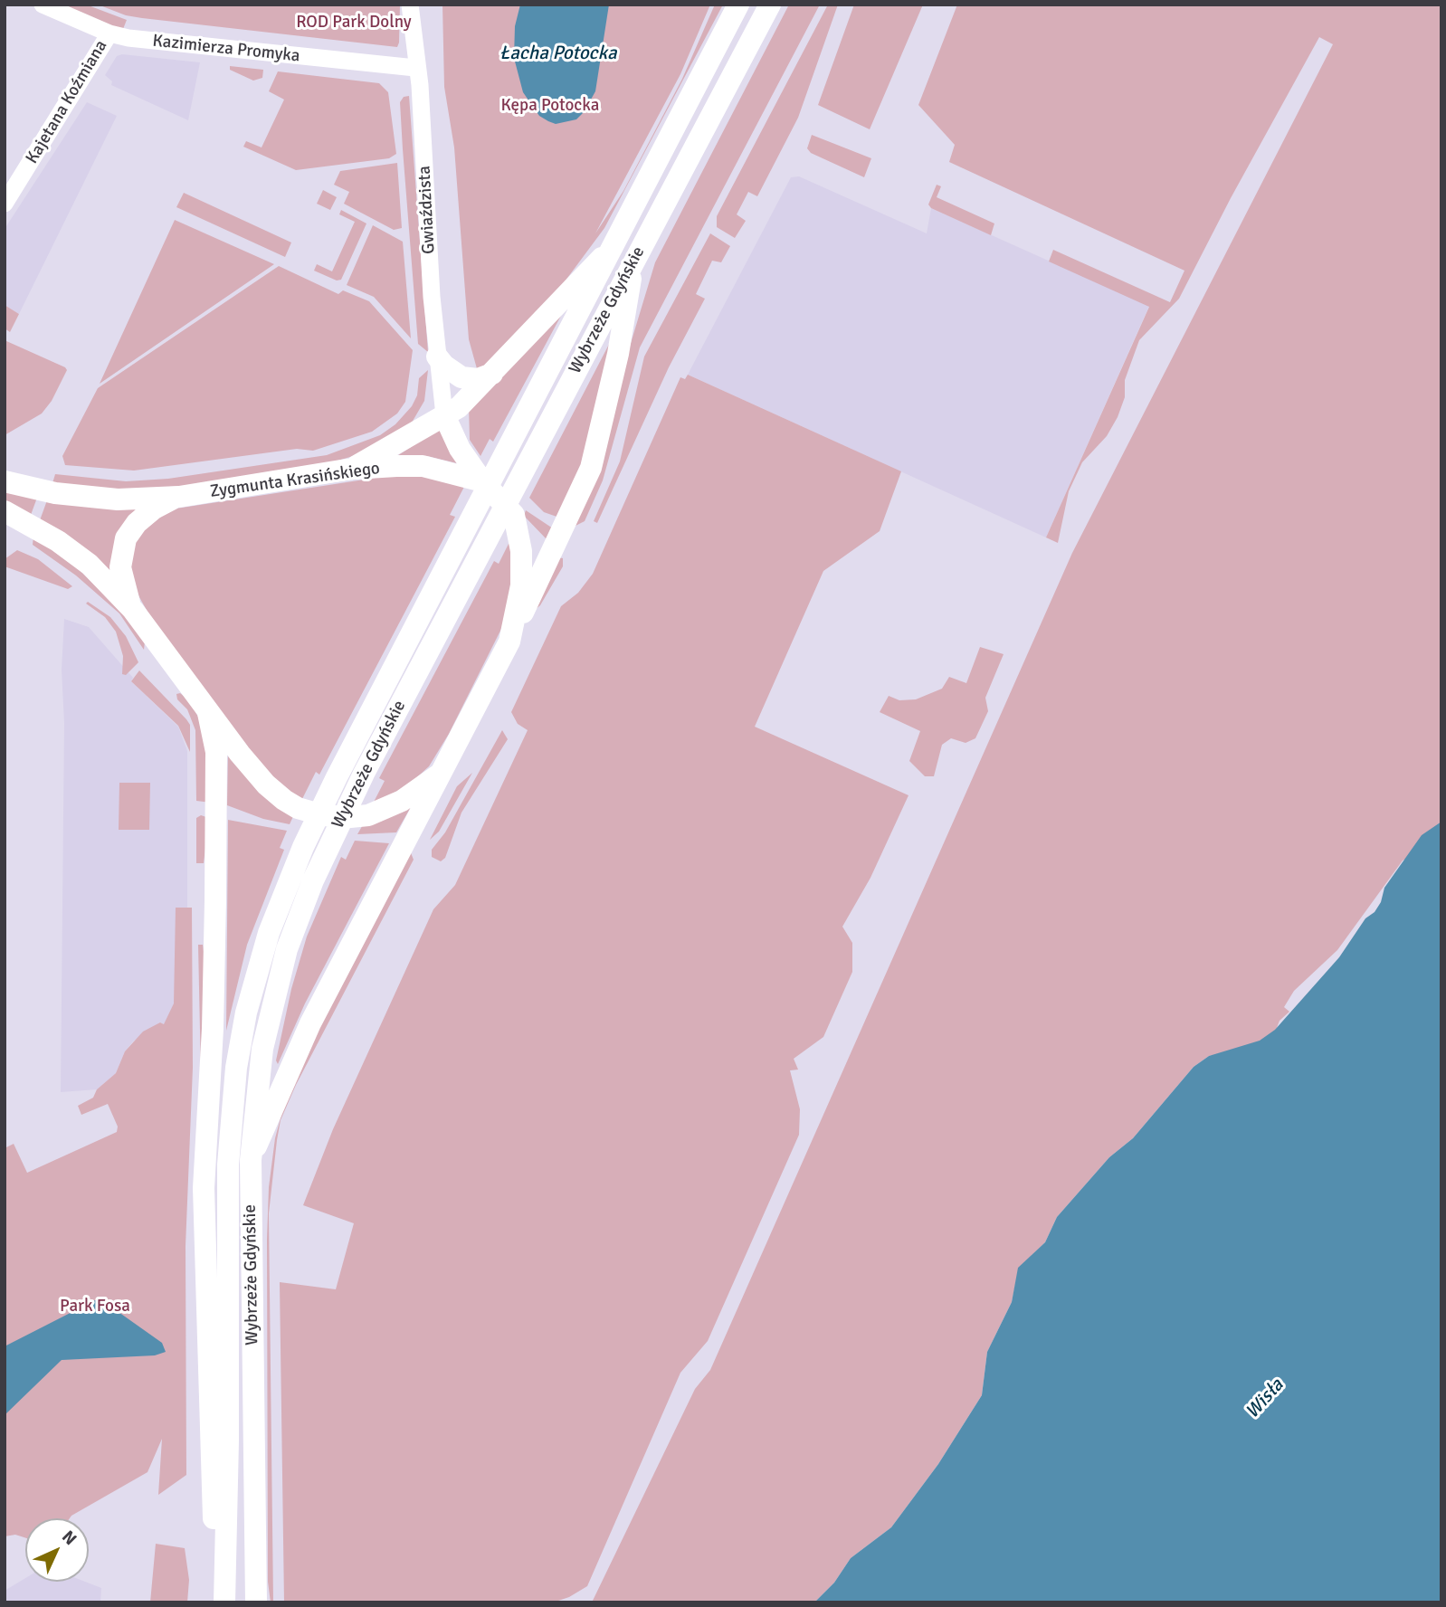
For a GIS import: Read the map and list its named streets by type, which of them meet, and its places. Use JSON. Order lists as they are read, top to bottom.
{
  "streets": {
    "main road": ["Wybrzeże Gdyńskie", "Zygmunta Krasińskiego"],
    "street": ["Kazimierza Promyka", "Kajetana Koźmiana", "Gwiaździsta"]
  },
  "crossings": [
    ["Kazimierza Promyka", "Kajetana Koźmiana"],
    ["Kazimierza Promyka", "Gwiaździsta"]
  ],
  "water": ["Łacha Potocka", "Wisła"],
  "parks": ["ROD Park Dolny", "Kępa Potocka", "Park Fosa"],
  "north": "top right"
}
